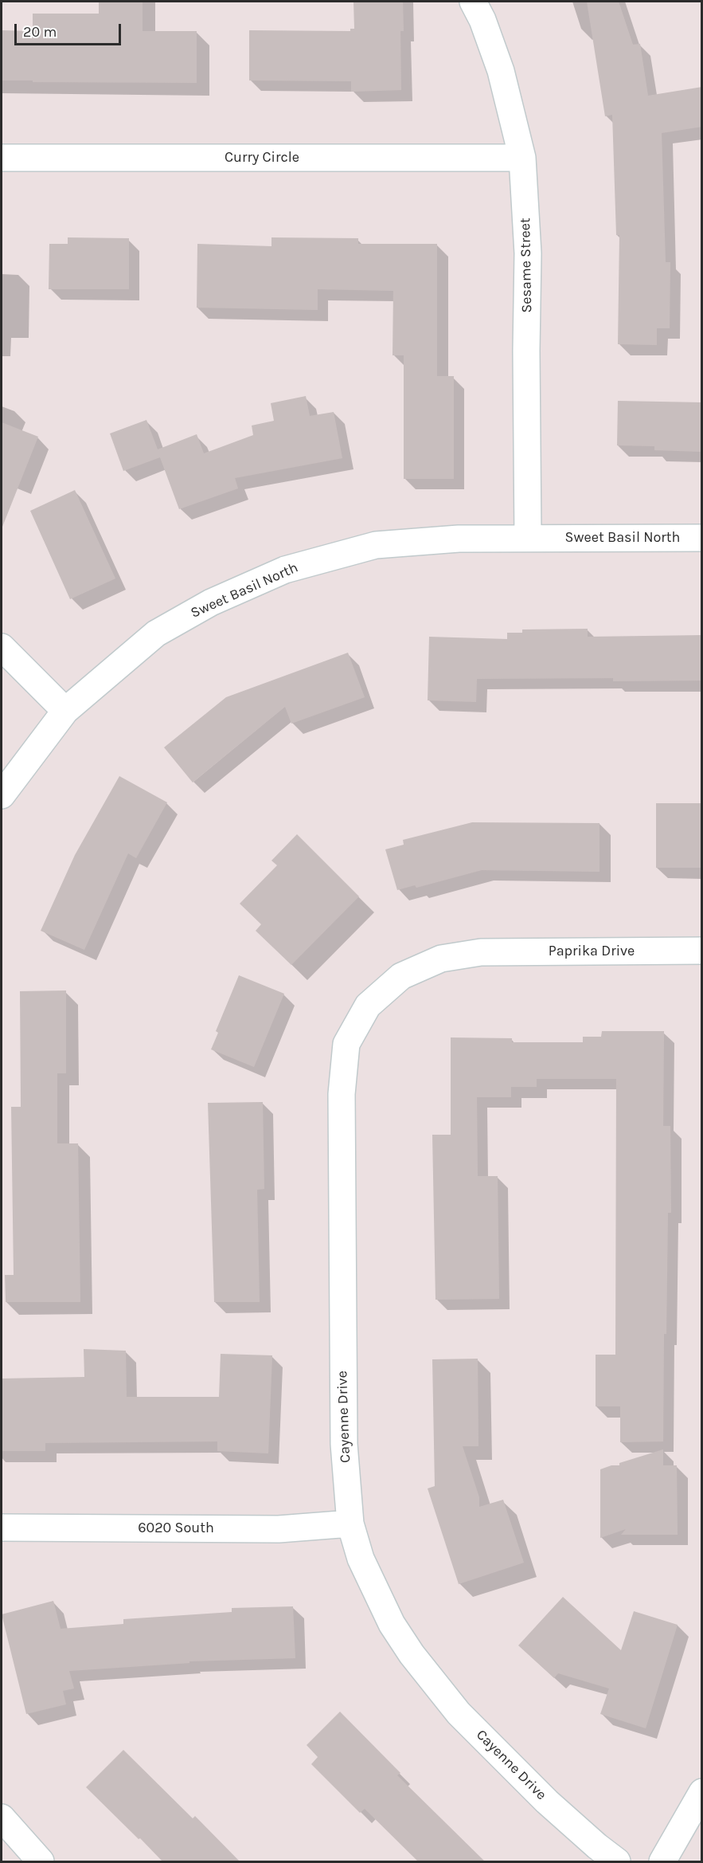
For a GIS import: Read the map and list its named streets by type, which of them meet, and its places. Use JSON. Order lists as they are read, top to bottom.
{
  "streets": {
    "street": [
      "Curry Circle",
      "Sesame Street",
      "Sweet Basil North",
      "Paprika Drive",
      "Cayenne Drive",
      "6020 South"
    ]
  },
  "crossings": [
    ["Curry Circle", "Sesame Street"],
    ["Sesame Street", "Sweet Basil North"],
    ["Paprika Drive", "Cayenne Drive"],
    ["Cayenne Drive", "6020 South"]
  ],
  "scale_bar": "20 m"
}
